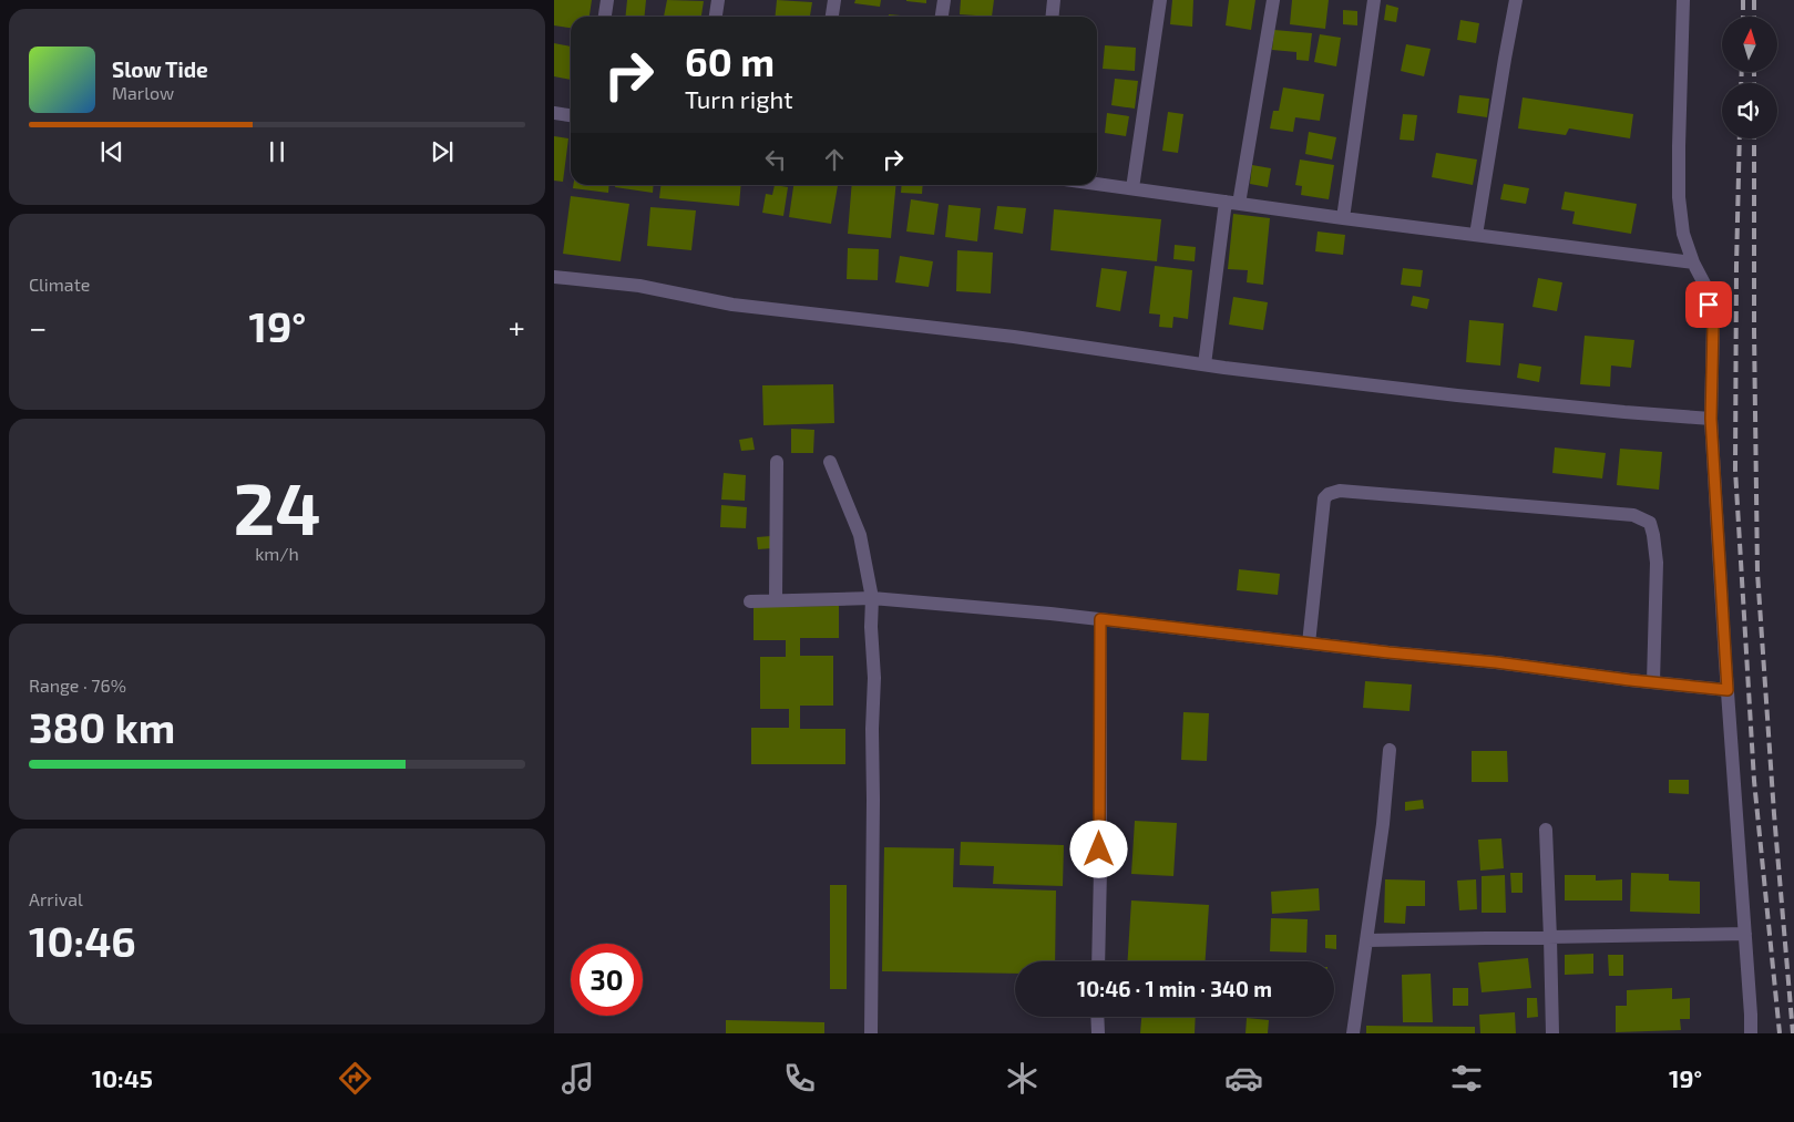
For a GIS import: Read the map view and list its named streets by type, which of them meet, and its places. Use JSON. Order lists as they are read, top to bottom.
{
  "north": "top",
  "page": {
    "turn": ["60 m", "Turn right"],
    "song": ["Slow Tide", "Marlow"],
    "tile": [
      "Climate",
      ["24", "km/h"],
      ["Range · 76%", "380 km"],
      ["Arrival", "10:46"]
    ],
    "heat": ["−", "19°", "+"],
    "limit": "30",
    "trip": "10:46 · 1 min · 340 m",
    "tabs": ["10:45", "19°"]
  }
}
